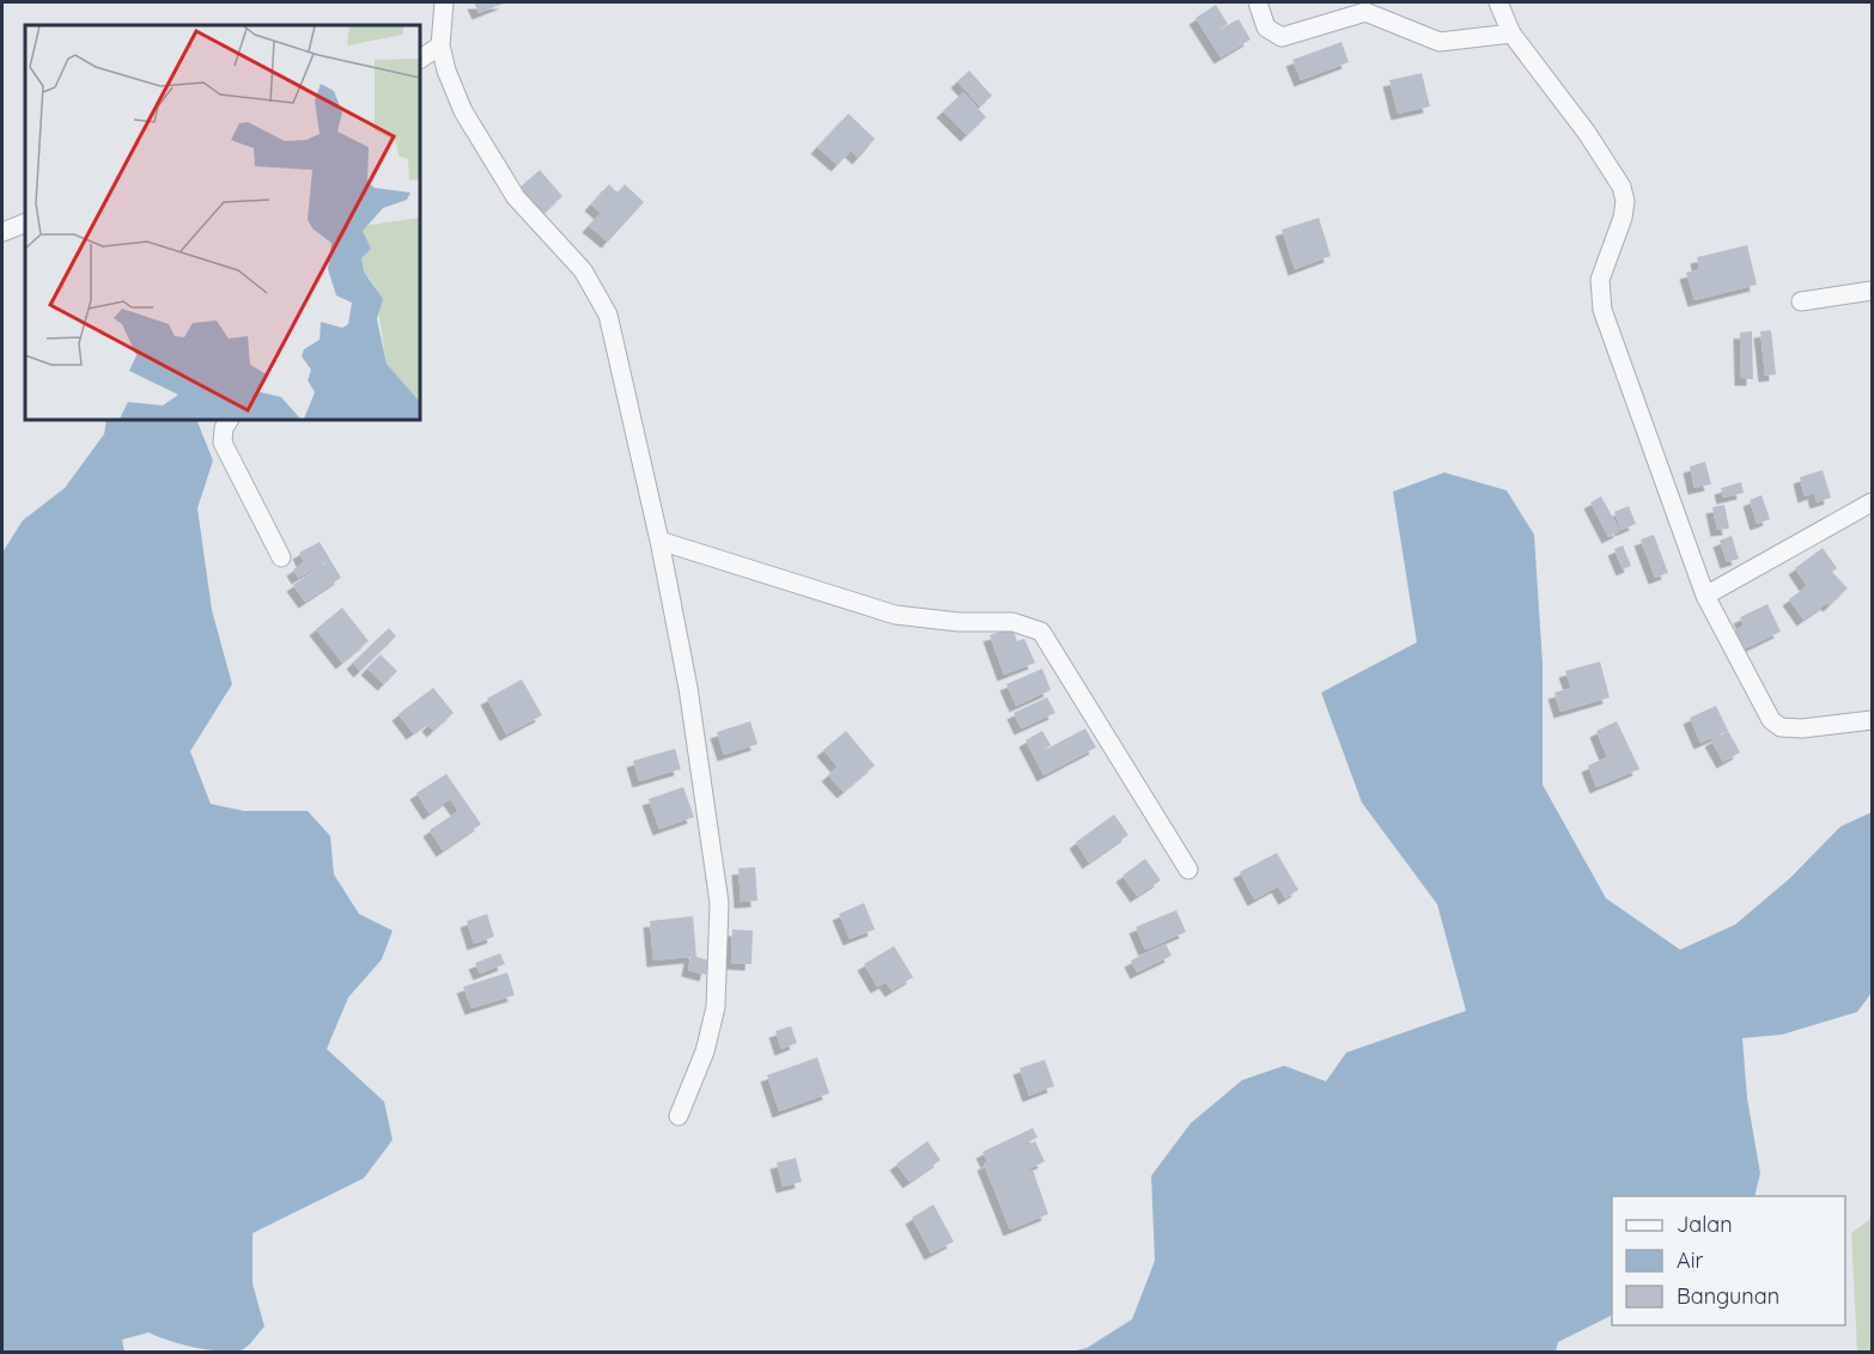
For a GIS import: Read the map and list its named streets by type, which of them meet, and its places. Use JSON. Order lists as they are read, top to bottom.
{
  "legend": ["Jalan", "Air", "Bangunan"]
}
